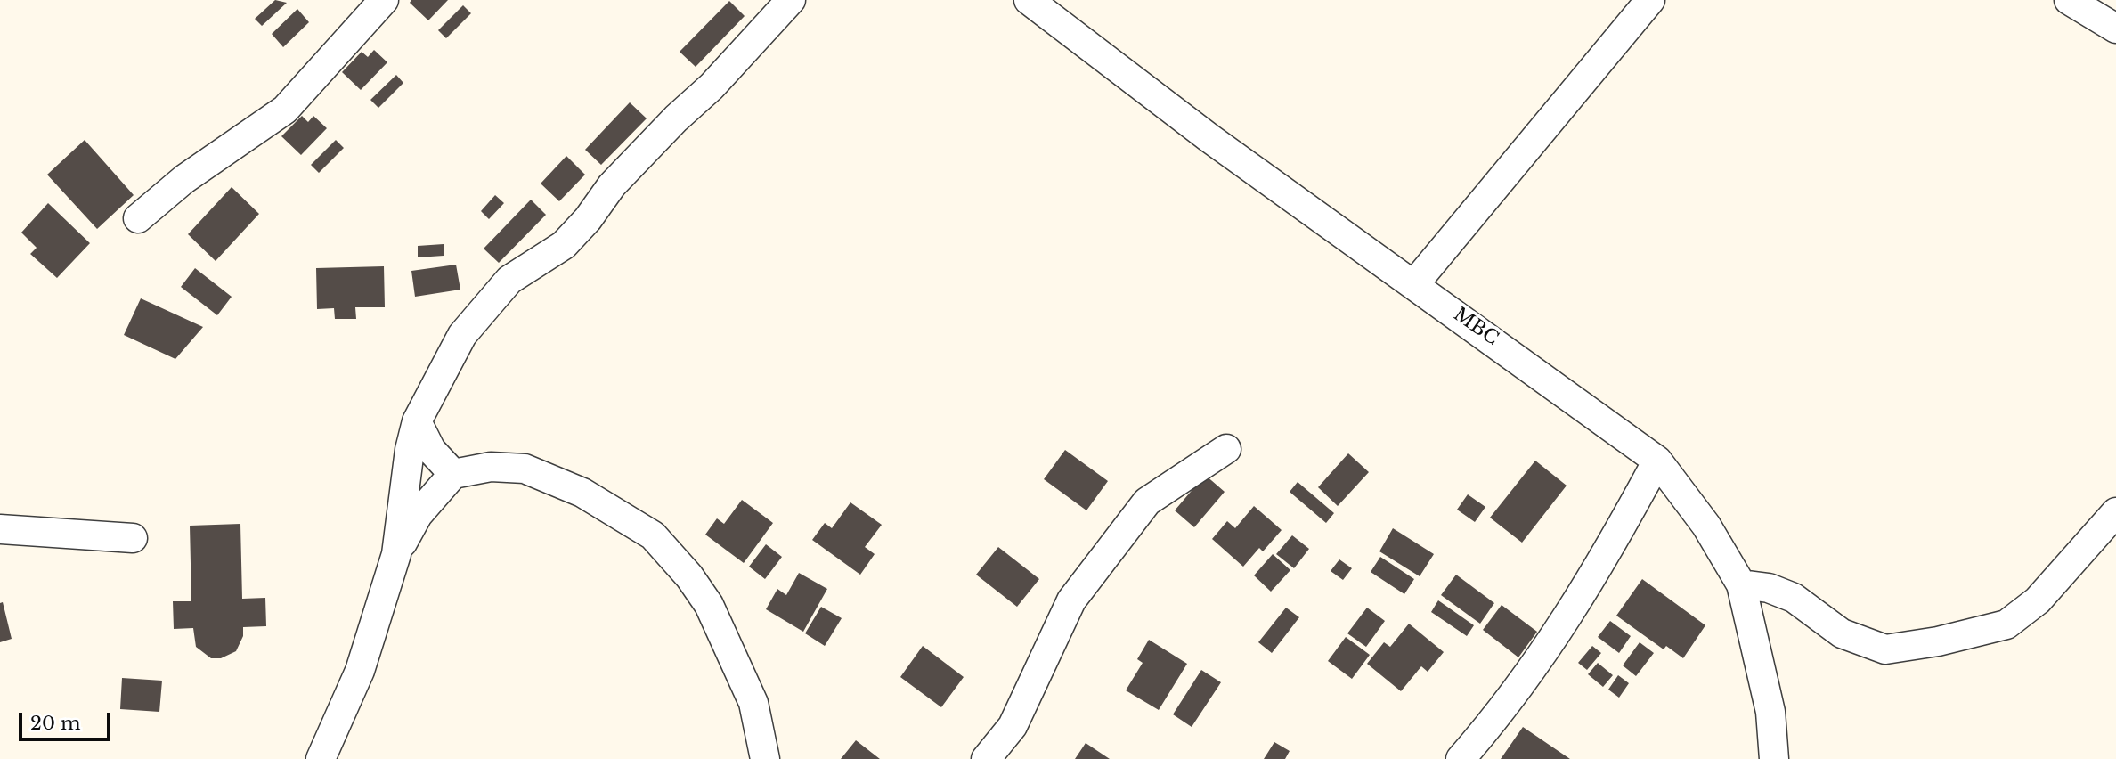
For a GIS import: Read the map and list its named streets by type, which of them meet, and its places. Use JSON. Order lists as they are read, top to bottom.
{
  "streets": {
    "street": ["MBC"]
  },
  "scale_bar": "20 m"
}
